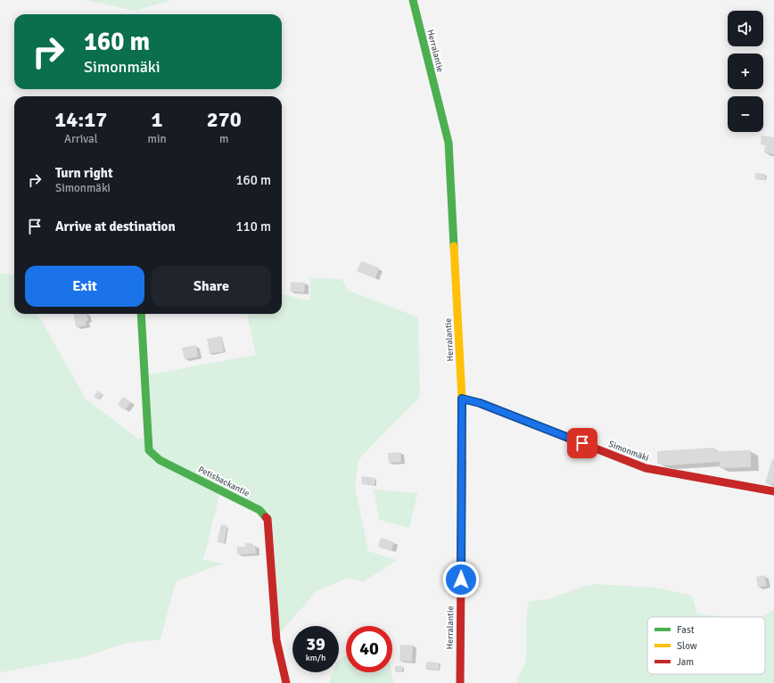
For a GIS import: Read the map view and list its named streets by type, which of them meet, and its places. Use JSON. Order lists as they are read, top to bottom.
{
  "streets": {
    "street": ["Herralantie", "Simonmäki", "Petisbackantie"]
  },
  "crossings": [
    ["Herralantie", "Simonmäki"]
  ],
  "legend": ["Fast", "Slow", "Jam"],
  "page": {
    "map_buttons": ["+", "−"],
    "turn": ["160 m", "Simonmäki"],
    "eta": [
      "14:17",
      "Arrival",
      "1",
      "min",
      "270",
      "m"
    ],
    "list": [
      {
        "name": "Turn right",
        "note": "Simonmäki",
        "value": "160 m"
      },
      {
        "name": "Arrive at destination",
        "value": "110 m"
      }
    ],
    "buttons": ["Exit", "Share"],
    "speed": "39 km/h",
    "limit": "40"
  }
}
